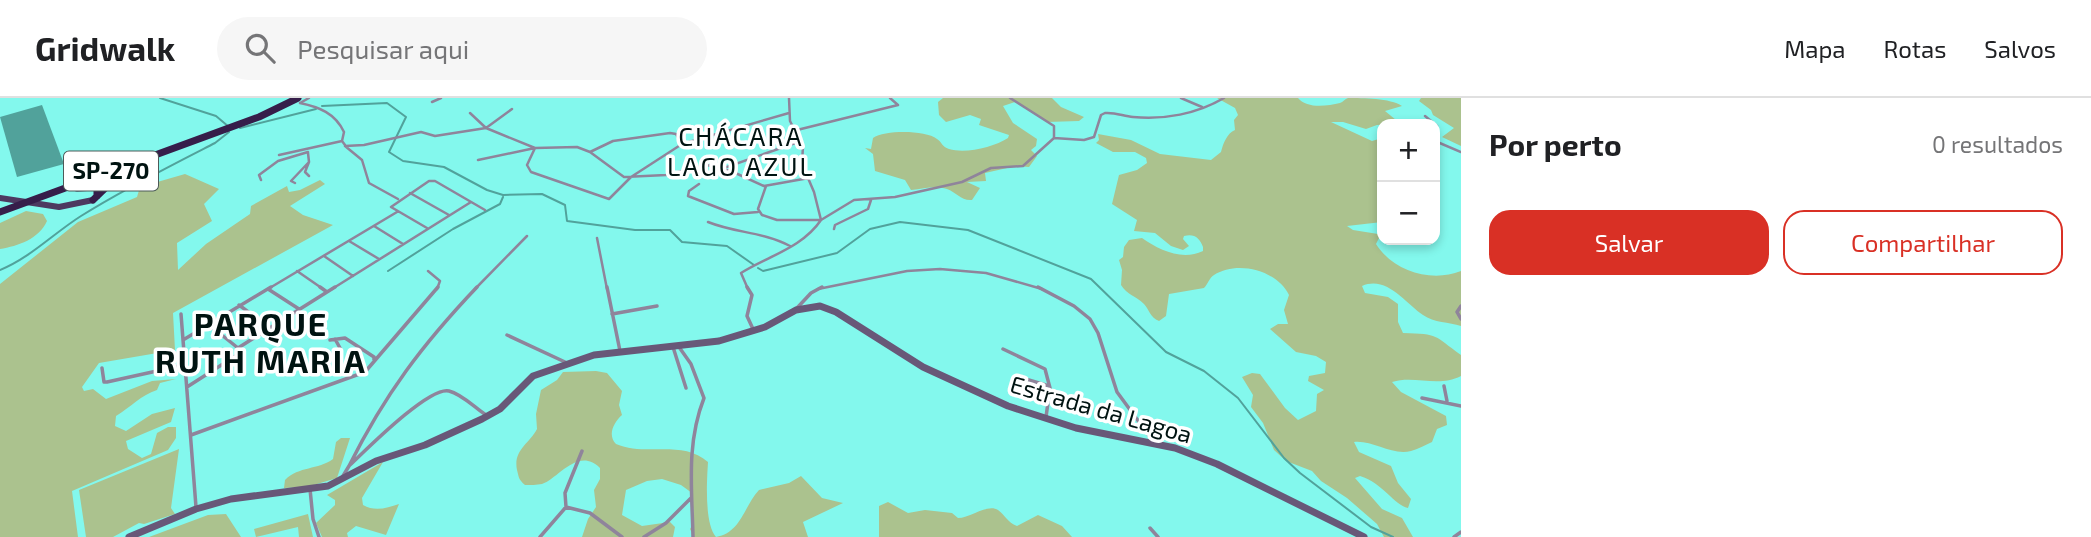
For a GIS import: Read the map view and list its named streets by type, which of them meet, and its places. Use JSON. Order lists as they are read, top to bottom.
{
  "streets": {
    "highway": ["SP-270"],
    "street": ["Estrada da Lagoa"]
  },
  "districts": ["CHÁCARA LAGO AZUL", "PARQUE RUTH MARIA"],
  "page": {
    "header": "Gridwalk",
    "search": "Pesquisar aqui",
    "nav": ["Mapa", "Rotas", "Salvos"],
    "heading": ["Por perto", "0 resultados"],
    "map_buttons": ["+", "−"],
    "buttons": ["Salvar", "Compartilhar"]
  }
}
